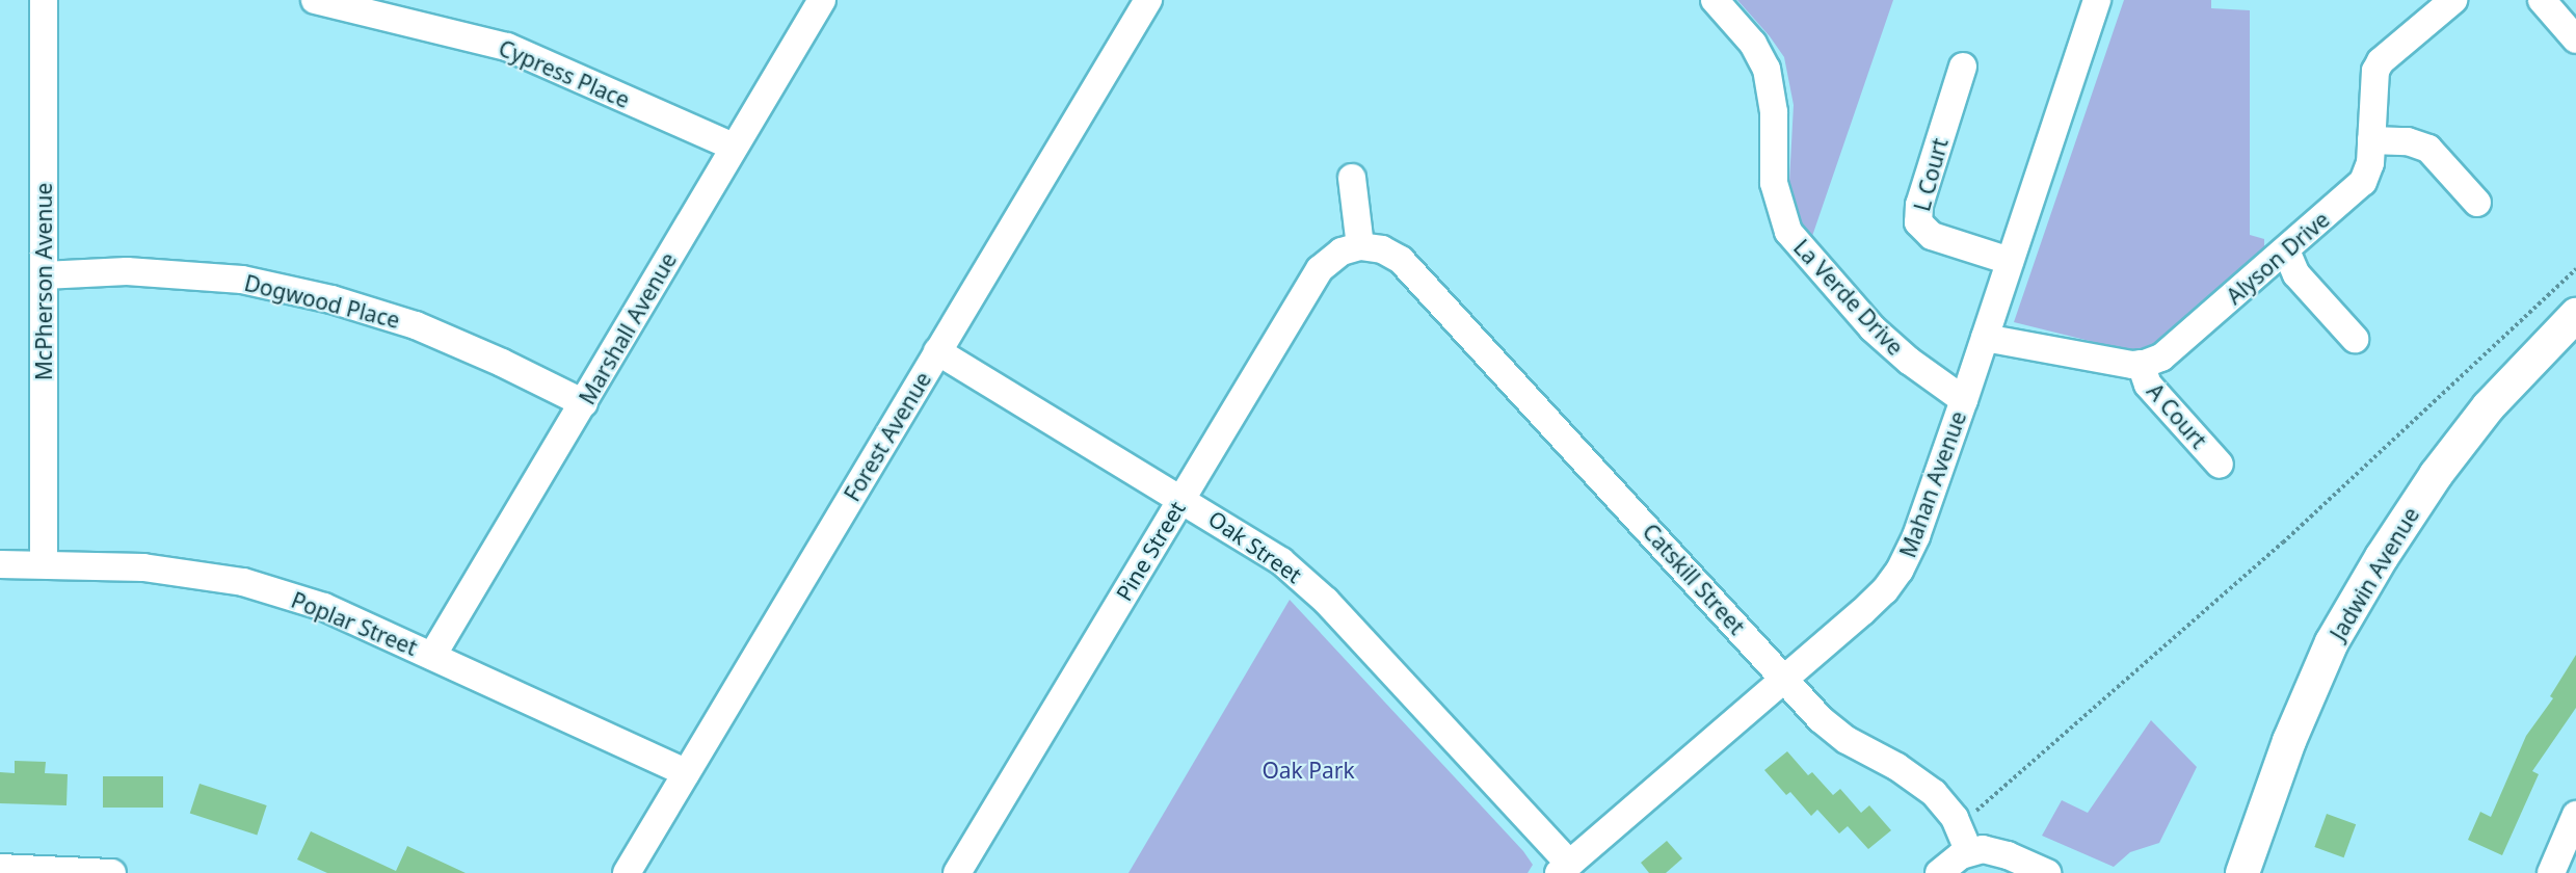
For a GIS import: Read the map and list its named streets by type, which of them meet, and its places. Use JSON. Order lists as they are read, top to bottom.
{
  "streets": {
    "main road": ["Jadwin Avenue"],
    "street": [
      "Cypress Place",
      "L Court",
      "Alyson Drive",
      "McPherson Avenue",
      "La Verde Drive",
      "Dogwood Place",
      "Marshall Avenue",
      "A Court",
      "Forest Avenue",
      "Mahan Avenue",
      "Oak Street",
      "Pine Street",
      "Catskill Street",
      "Poplar Street"
    ]
  },
  "crossings": [
    ["Cypress Place", "Marshall Avenue"],
    ["L Court", "Mahan Avenue"],
    ["Alyson Drive", "A Court"],
    ["McPherson Avenue", "Dogwood Place"],
    ["McPherson Avenue", "Poplar Street"],
    ["La Verde Drive", "Mahan Avenue"],
    ["Dogwood Place", "Marshall Avenue"],
    ["Marshall Avenue", "Poplar Street"],
    ["Forest Avenue", "Oak Street"],
    ["Forest Avenue", "Poplar Street"],
    ["Mahan Avenue", "Oak Street"],
    ["Mahan Avenue", "Catskill Street"],
    ["Oak Street", "Pine Street"],
    ["Pine Street", "Catskill Street"]
  ],
  "parks": ["Oak Park"]
}
